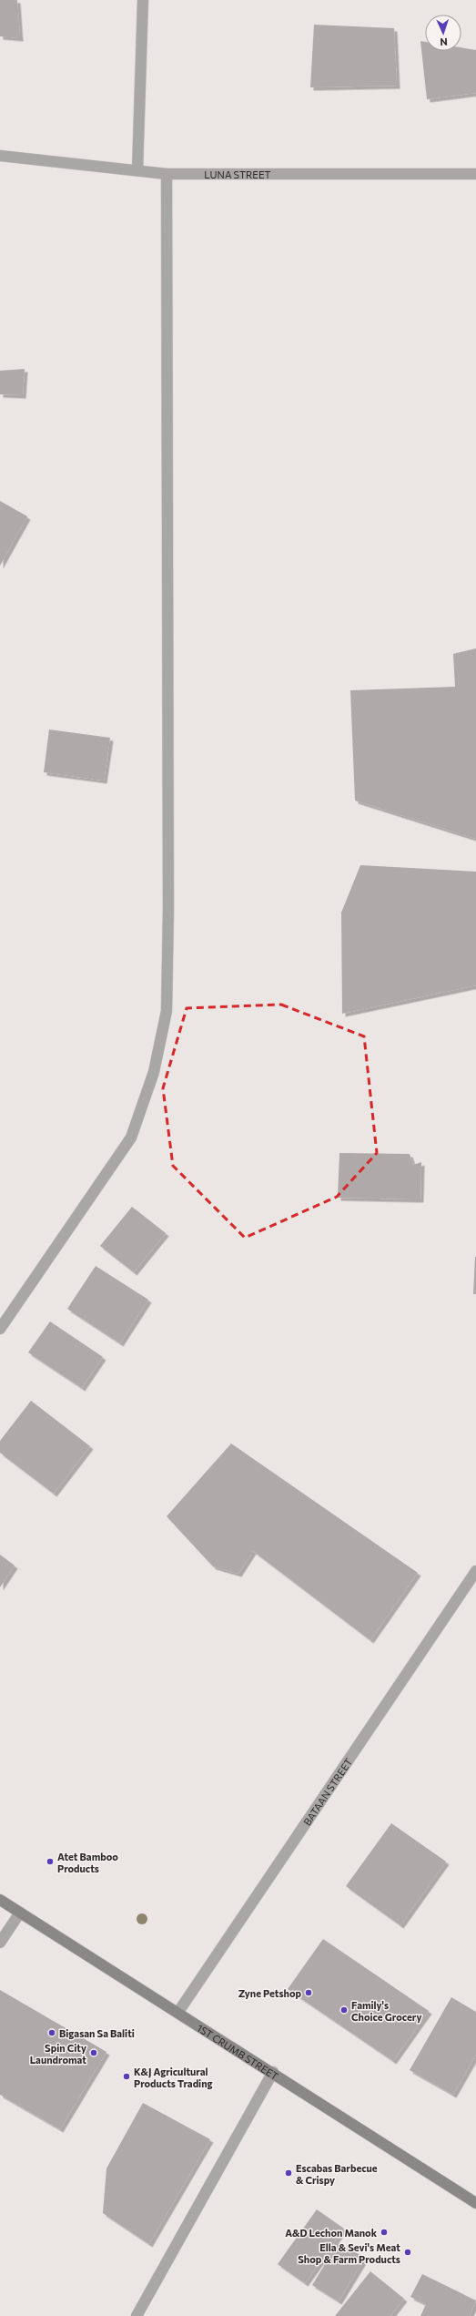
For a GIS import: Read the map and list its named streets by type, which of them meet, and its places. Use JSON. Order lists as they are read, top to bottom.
{
  "streets": {
    "main road": ["1ST CRUMB STREET"],
    "street": ["LUNA STREET", "BATAAN STREET"]
  },
  "crossings": [
    ["BATAAN STREET", "1ST CRUMB STREET"]
  ],
  "places": [
    "Atet Bamboo Products",
    "Zyne Petshop",
    "Family's Choice Grocery",
    "Bigasan Sa Baliti",
    "Spin City Laundromat",
    "K&J Agricultural Products Trading",
    "Escabas Barbecue & Crispy",
    "A&D Lechon Manok",
    "Ella & Sevi's Meat Shop & Farm Products"
  ],
  "north": "bottom"
}
